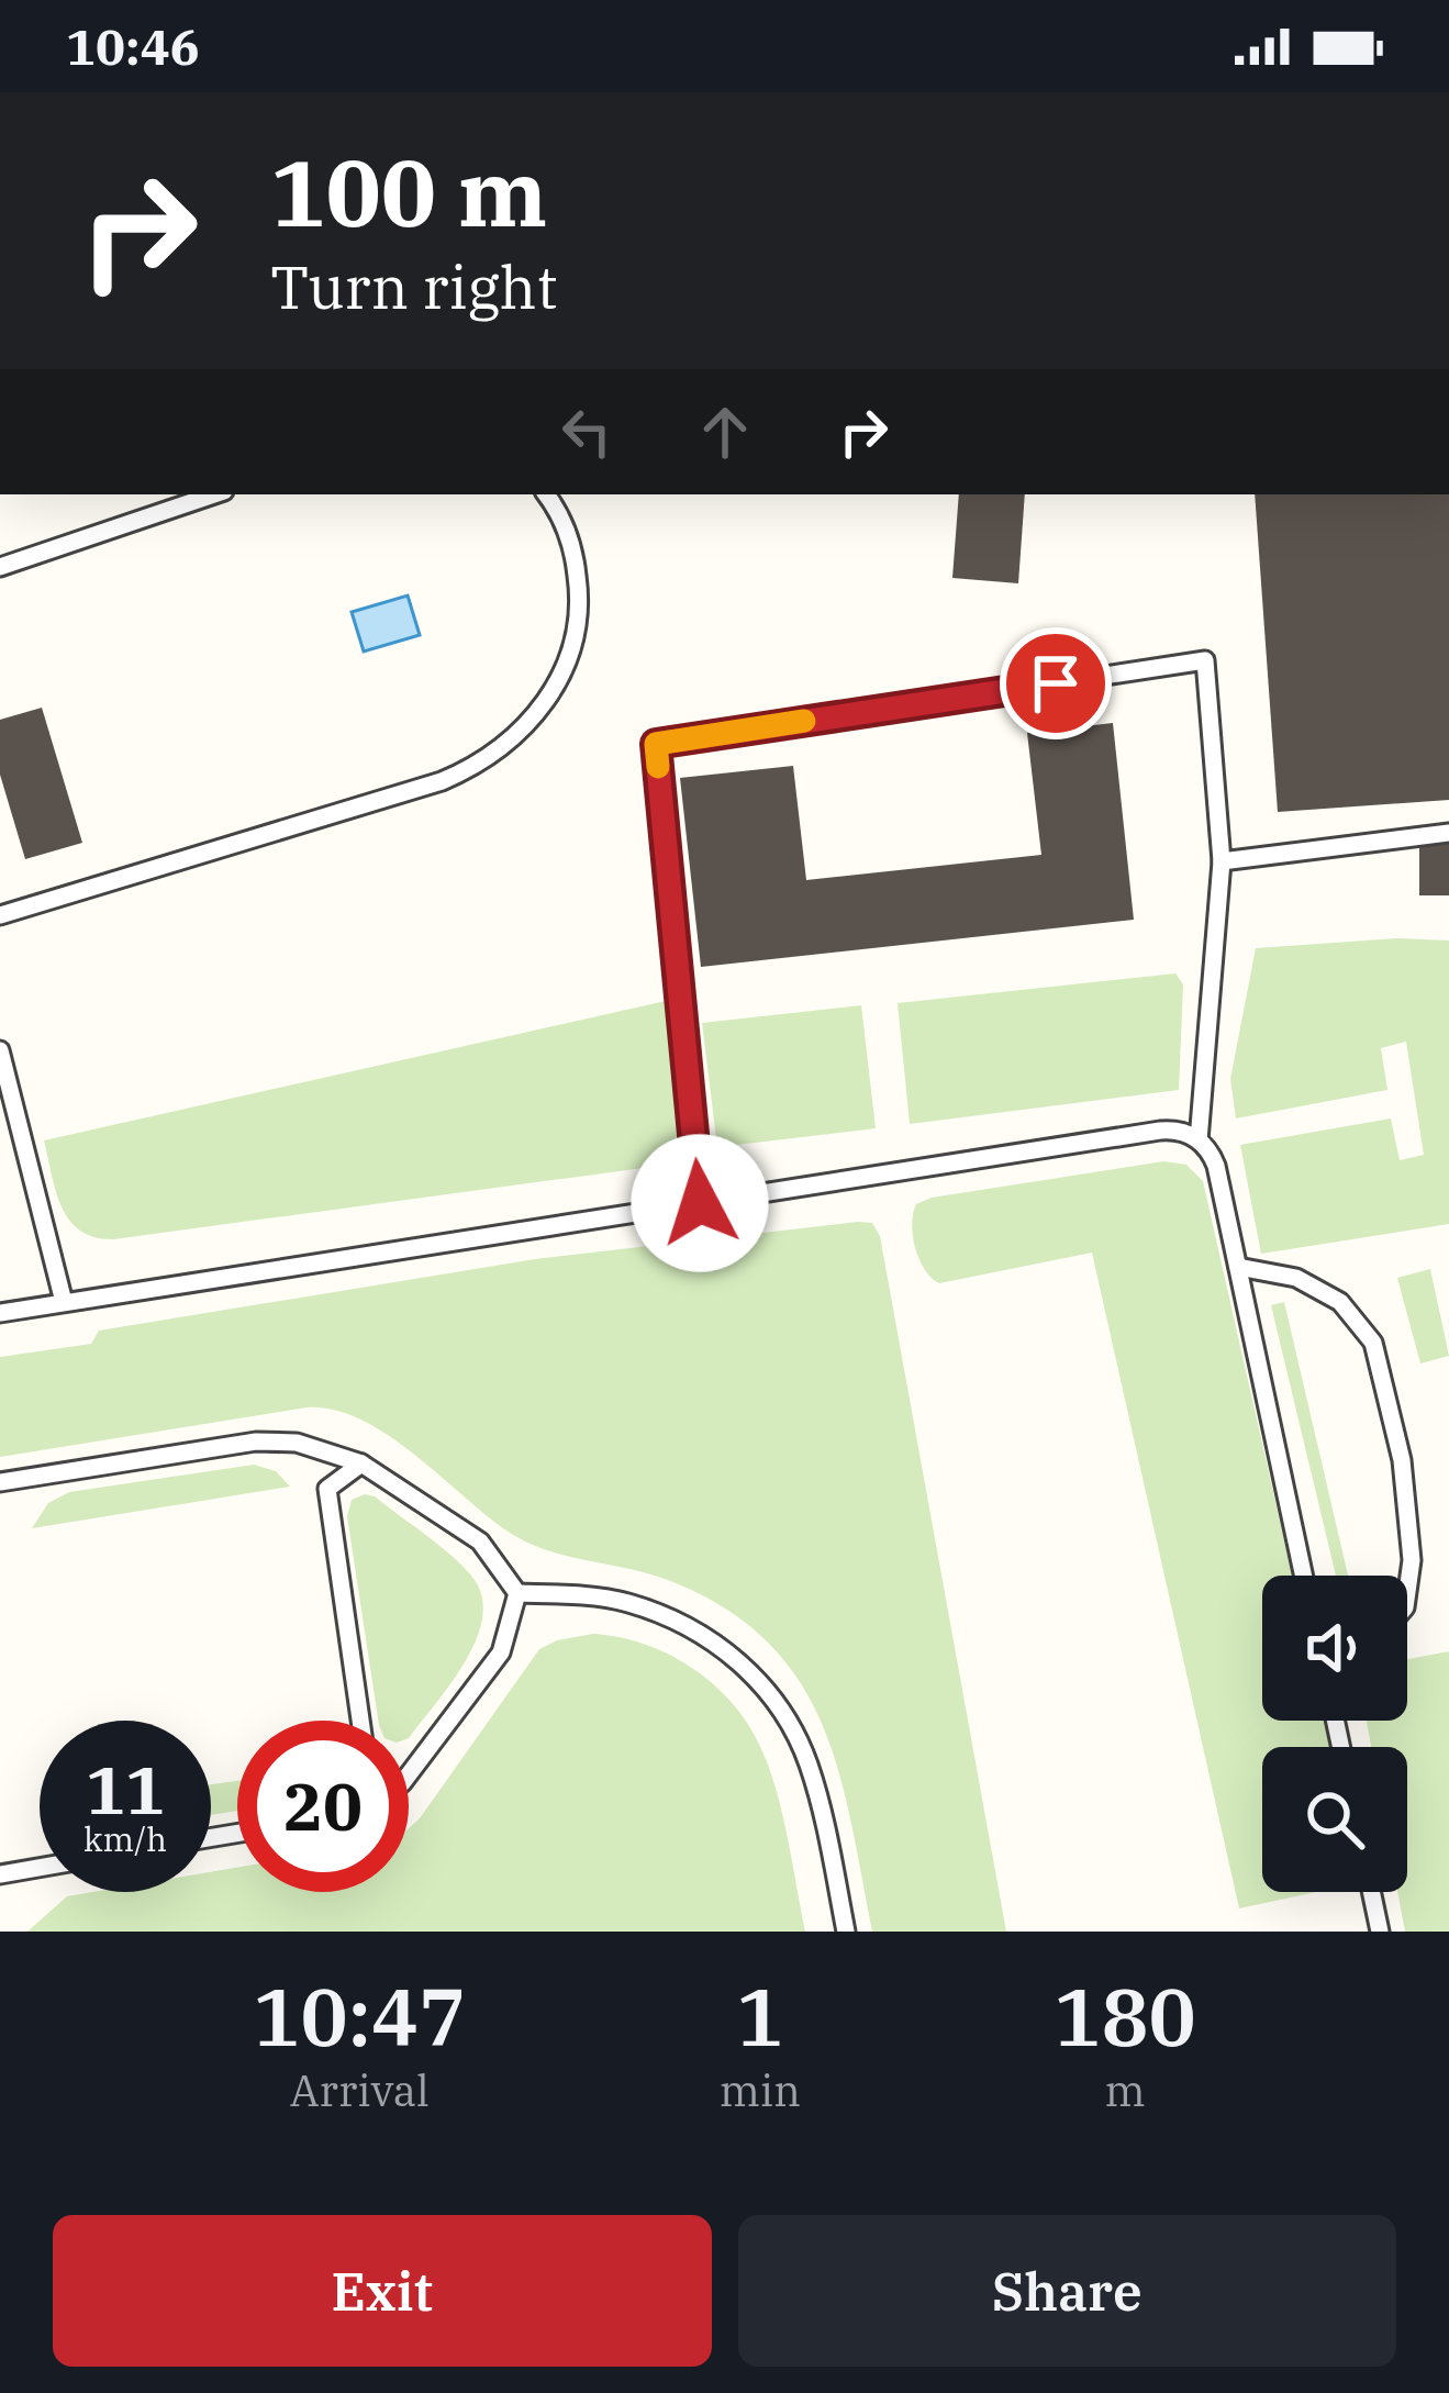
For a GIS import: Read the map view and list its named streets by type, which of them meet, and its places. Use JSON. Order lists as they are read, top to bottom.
{
  "page": {
    "status": "10:46",
    "turn": ["100 m", "Turn right"],
    "speed": "11 km/h",
    "limit": "20",
    "eta": [
      "10:47",
      "Arrival",
      "1",
      "min",
      "180",
      "m"
    ],
    "buttons": ["Exit", "Share"]
  }
}
